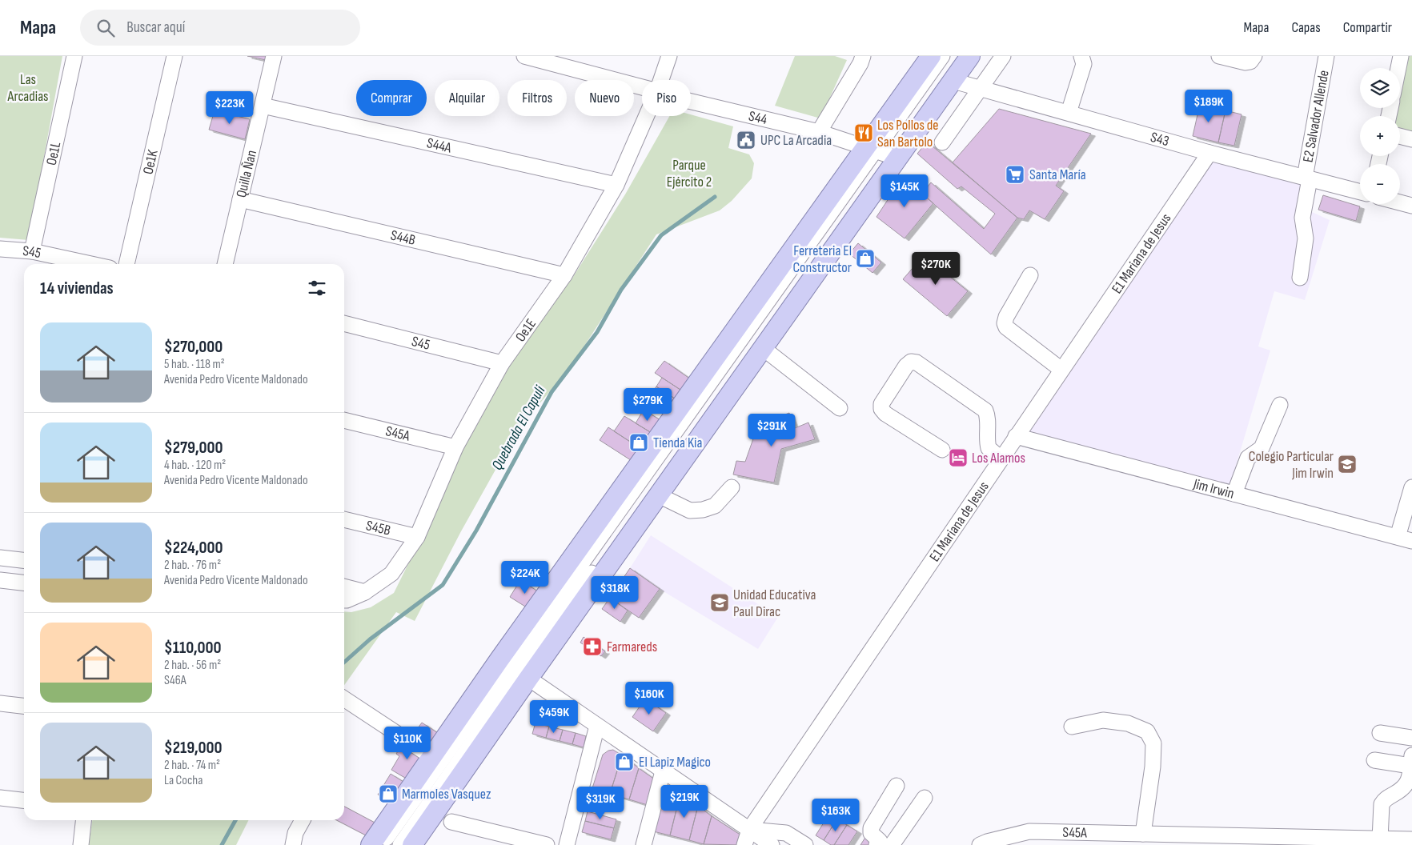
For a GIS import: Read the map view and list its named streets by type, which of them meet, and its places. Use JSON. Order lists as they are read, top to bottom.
{
  "streets": {
    "street": [
      "E2 Salvador Allende",
      "S44",
      "S43",
      "S44A",
      "Oe1L",
      "Oe1K",
      "Quilla Ñan",
      "S44B",
      "S45",
      "E1 Mariana de Jesus",
      "Oe1E",
      "S45A",
      "Jim Irwin",
      "S45B"
    ]
  },
  "crossings": [
    ["E2 Salvador Allende", "S43"],
    ["S43", "E1 Mariana de Jesus"],
    ["S44A", "Quilla Ñan"],
    ["S44A", "Oe1E"],
    ["Oe1L", "S45"],
    ["Quilla Ñan", "S44B"],
    ["S44B", "Oe1E"],
    ["S45", "Oe1E"],
    ["E1 Mariana de Jesus", "Jim Irwin"],
    ["Oe1E", "S45A"],
    ["Oe1E", "S45B"]
  ],
  "water": ["Quebrada El Capuli"],
  "parks": ["Las Arcadias", "Parque Ejército 2"],
  "places": {
    "restaurant": ["Los Pollos de San Bartolo"],
    "public building": ["UPC La Arcadia"],
    "supermarket": ["Santa María"],
    "shop": [
      "Ferreteria El Constructor",
      "Tienda Kia",
      "El Lapiz Magico",
      "Marmoles Vasquez"
    ],
    "hotel": ["Los Alamos"],
    "school or university": ["Colegio Particular Jim Irwin", "Unidad Educativa Paul Dirac"],
    "pharmacy": ["Farmareds"]
  },
  "page": {
    "header": "Mapa",
    "search": "Buscar aquí",
    "nav": ["Mapa", "Capas", "Compartir"],
    "map_buttons": ["+", "−"],
    "chip": [
      "Comprar",
      "Alquilar",
      "Filtros",
      "Nuevo",
      "Piso"
    ],
    "price": [
      "$189K",
      "$223K",
      "$145K",
      "$270K",
      "$279K",
      "$291K",
      "$224K",
      "$318K",
      "$160K",
      "$459K",
      "$110K",
      "$219K",
      "$319K",
      "$163K"
    ],
    "heading": "14 viviendas",
    "list": [
      {
        "name": "$270,000",
        "note": "5 hab. · 118 m² · Avenida Pedro Vicente Maldonado"
      },
      {
        "name": "$279,000",
        "note": "4 hab. · 120 m² · Avenida Pedro Vicente Maldonado"
      },
      {
        "name": "$224,000",
        "note": "2 hab. · 76 m² · Avenida Pedro Vicente Maldonado"
      },
      {
        "name": "$110,000",
        "note": "2 hab. · 56 m² · S46A"
      },
      {
        "name": "$219,000",
        "note": "2 hab. · 74 m² · La Cocha"
      }
    ]
  }
}
